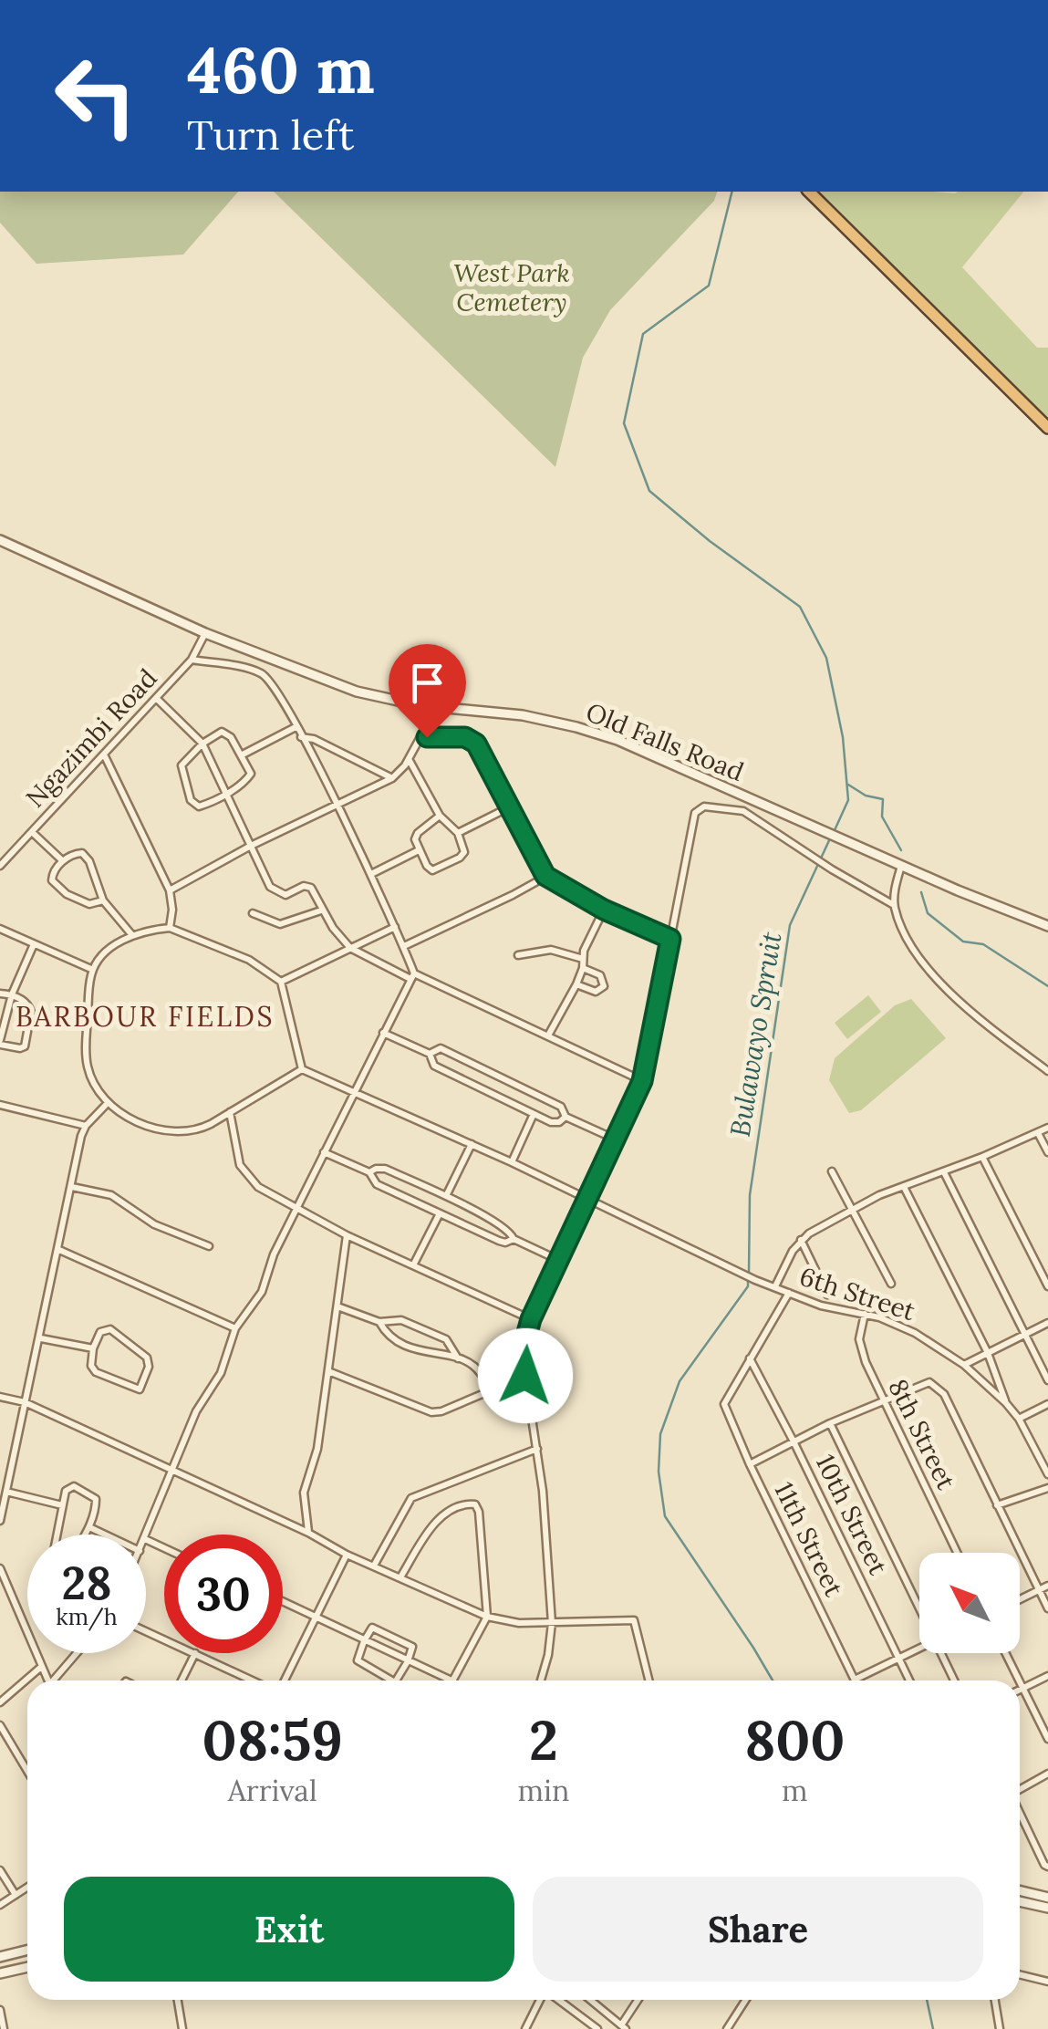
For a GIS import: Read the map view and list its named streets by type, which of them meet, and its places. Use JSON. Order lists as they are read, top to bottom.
{
  "streets": {
    "street": [
      "Ngazimbi Road",
      "Old Falls Road",
      "6th Street",
      "8th Street",
      "10th Street",
      "11th Street"
    ]
  },
  "crossings": [
    ["Ngazimbi Road", "Old Falls Road"],
    ["6th Street", "8th Street"],
    ["10th Street", "11th Street"]
  ],
  "districts": ["BARBOUR FIELDS"],
  "water": ["Bulawayo Spruit"],
  "parks": ["West Park Cemetery"],
  "north": "top left",
  "page": {
    "turn": ["460 m", "Turn left"],
    "speed": "28 km/h",
    "limit": "30",
    "eta": [
      "08:59",
      "Arrival",
      "2",
      "min",
      "800",
      "m"
    ],
    "buttons": ["Exit", "Share"]
  }
}
